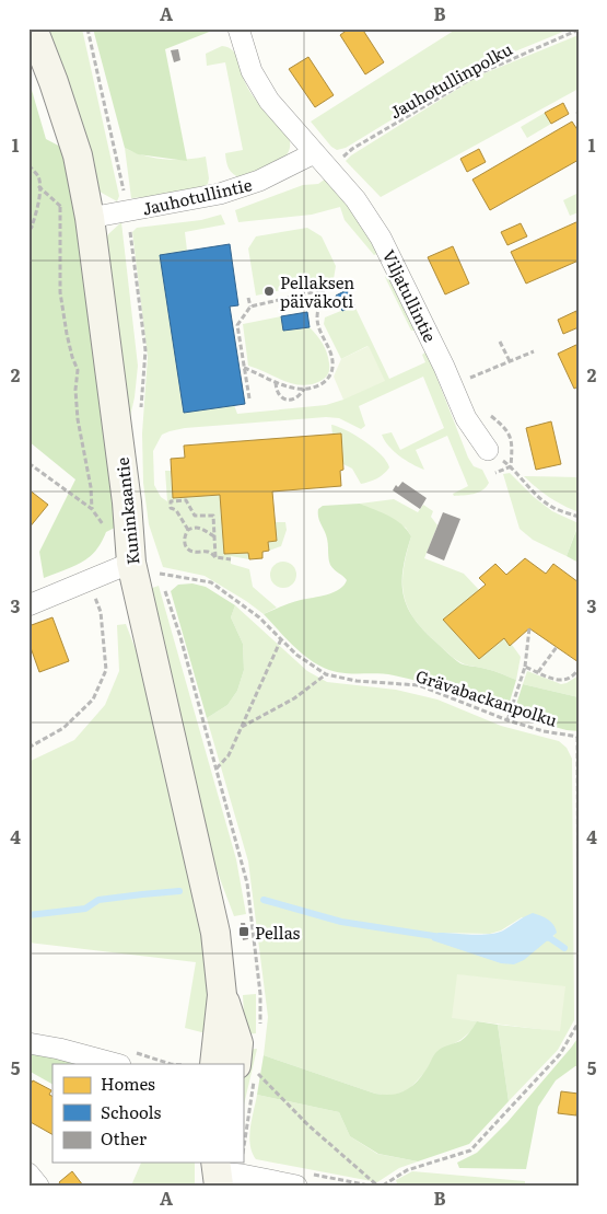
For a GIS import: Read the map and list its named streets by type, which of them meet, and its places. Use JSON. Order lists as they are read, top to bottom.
{
  "streets": {
    "main road": ["Kuninkaantie"],
    "street": ["Jauhotullintie", "Viljatullintie"],
    "path": ["Jauhotullinpolku", "Grävabackanpolku"]
  },
  "crossings": [
    ["Jauhotullintie", "Viljatullintie"],
    ["Jauhotullintie", "Kuninkaantie"]
  ],
  "places": {
    "other": ["Pellaksen päiväkoti"],
    "transit": ["Pellas"]
  },
  "legend": ["Homes", "Schools", "Other"],
  "grid": {
    "columns": ["A", "B"],
    "rows": [
      "1",
      "2",
      "3",
      "4",
      "5"
    ]
  }
}
